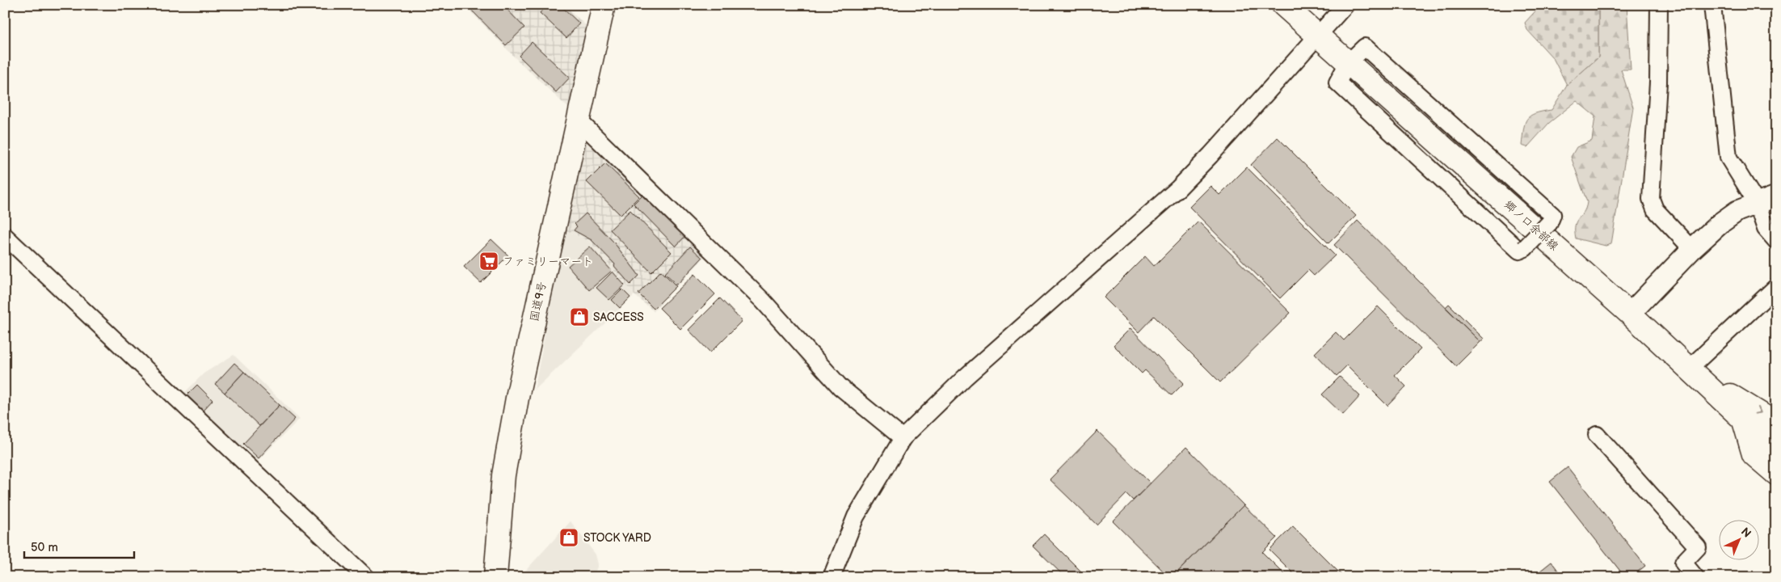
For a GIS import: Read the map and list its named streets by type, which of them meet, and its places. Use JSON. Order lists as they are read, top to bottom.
{
  "streets": {
    "main road": ["郷ノ口余部線", "国道9号"]
  },
  "places": {
    "supermarket": ["ファミリーマート"],
    "shop": ["SACCESS", "STOCK YARD"]
  },
  "scale_bar": "50 m",
  "north": "top right"
}
